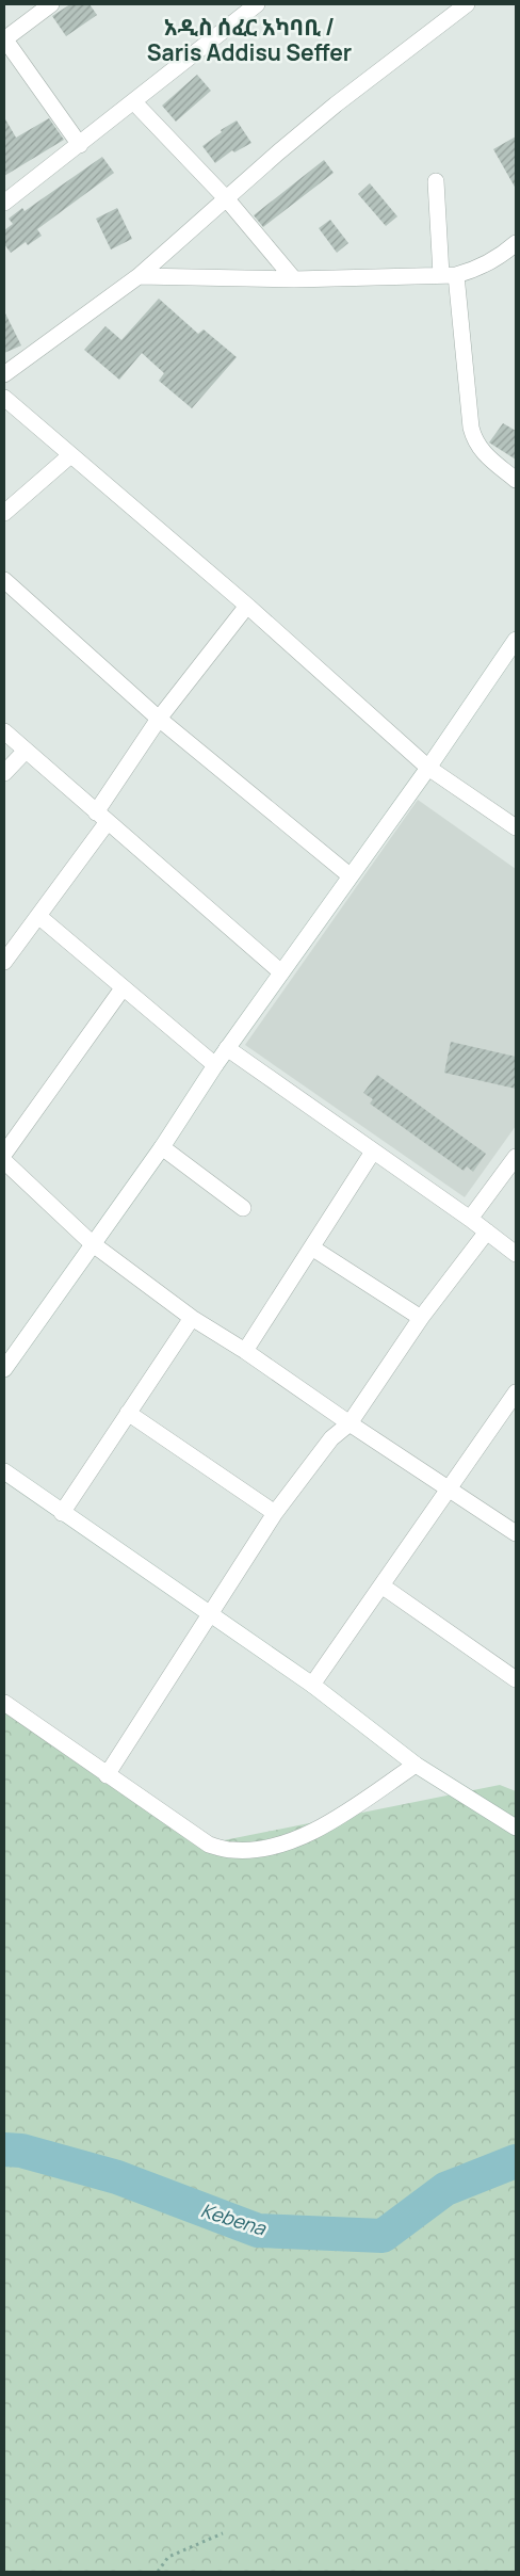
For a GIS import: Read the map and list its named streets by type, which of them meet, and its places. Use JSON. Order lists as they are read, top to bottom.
{
  "districts": ["አዲስ ሰፈር አካባቢ / Saris Addisu Seffer"],
  "water": ["Kebena"]
}
